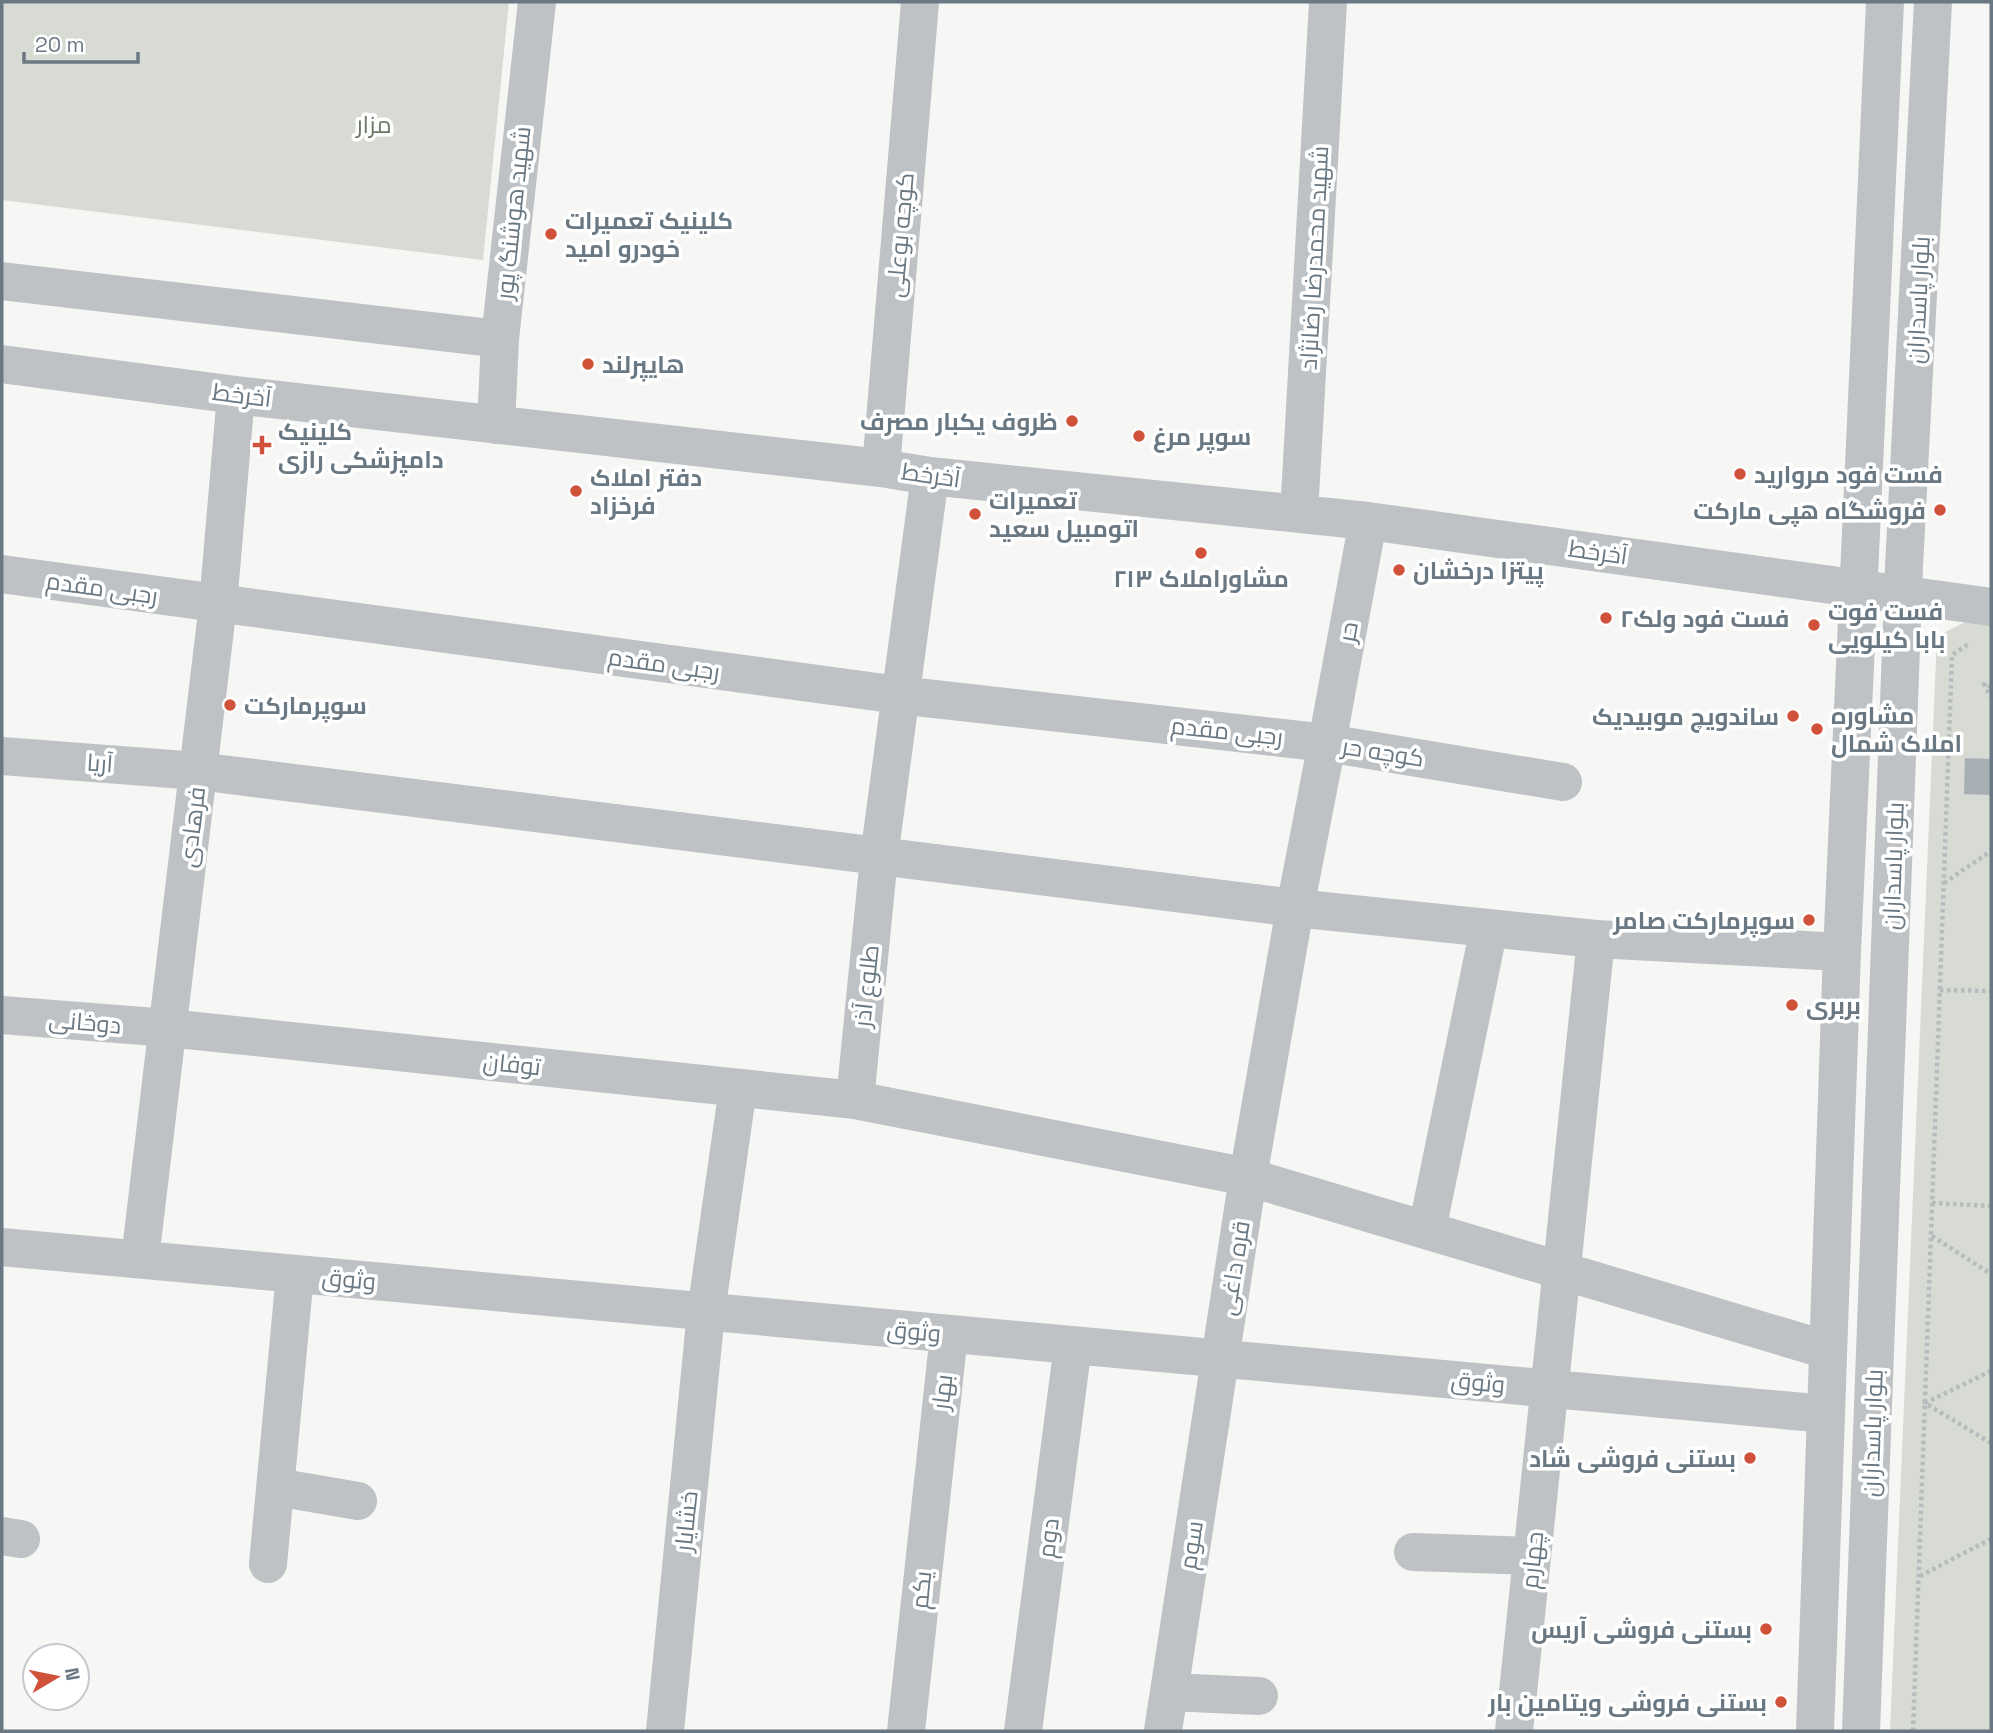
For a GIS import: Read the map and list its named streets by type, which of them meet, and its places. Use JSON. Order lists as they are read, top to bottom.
{
  "streets": {
    "street": [
      "شهید هوشنگ پور",
      "کوچه بوعلی",
      "شهید محمدرضا رضانژاد",
      "بلوار پاسداران",
      "آخرخط",
      "رجبی مقدم",
      "حر",
      "کوچه حر",
      "آریا",
      "فرهادی",
      "طلوع آذر",
      "دوخانی",
      "توفان",
      "قره داغی",
      "وثوق",
      "بهار",
      "خشایار",
      "دوم",
      "سوم",
      "چهارم",
      "یکم"
    ]
  },
  "crossings": [
    ["شهید هوشنگ پور", "آخرخط"],
    ["کوچه بوعلی", "آخرخط"],
    ["شهید محمدرضا رضانژاد", "آخرخط"],
    ["بلوار پاسداران", "آخرخط"],
    ["بلوار پاسداران", "وثوق"],
    ["آخرخط", "حر"],
    ["آخرخط", "فرهادی"],
    ["آخرخط", "طلوع آذر"],
    ["رجبی مقدم", "حر"],
    ["رجبی مقدم", "کوچه حر"],
    ["رجبی مقدم", "فرهادی"],
    ["رجبی مقدم", "طلوع آذر"],
    ["حر", "کوچه حر"],
    ["کوچه حر", "آریا"],
    ["کوچه حر", "قره داغی"],
    ["آریا", "فرهادی"],
    ["آریا", "طلوع آذر"],
    ["آریا", "چهارم"],
    ["فرهادی", "دوخانی"],
    ["فرهادی", "توفان"],
    ["فرهادی", "وثوق"],
    ["طلوع آذر", "توفان"],
    ["دوخانی", "توفان"],
    ["توفان", "خشایار"],
    ["قره داغی", "وثوق"],
    ["قره داغی", "سوم"],
    ["وثوق", "بهار"],
    ["وثوق", "خشایار"],
    ["وثوق", "دوم"],
    ["وثوق", "سوم"],
    ["وثوق", "چهارم"],
    ["بهار", "یکم"]
  ],
  "parks": ["مزار"],
  "places": {
    "other": [
      "کلینیک تعمیرات خودرو امید",
      "هایپرلند",
      "ظروف یکبار مصرف",
      "سوپر مرغ",
      "فست فود مروارید",
      "دفتر املاک فرخزاد",
      "فروشگاه هپی مارکت",
      "تعمیرات اتومبیل سعید",
      "مشاوراملاک ۲۱۳",
      "پیتزا درخشان",
      "فست فود ولک۲",
      "فست فوت بابا کیلویی",
      "سوپرمارکت",
      "ساندویچ موبیدیک",
      "مشاوره املاک شمال",
      "سوپرمارکت صامر",
      "بربری",
      "بستنی فروشی شاد",
      "بستنی فروشی آریس",
      "بستنی فروشی ویتامین بار"
    ],
    "health": ["کلینیک دامپزشکی رازی"]
  },
  "scale_bar": "20 m",
  "north": "right"
}
